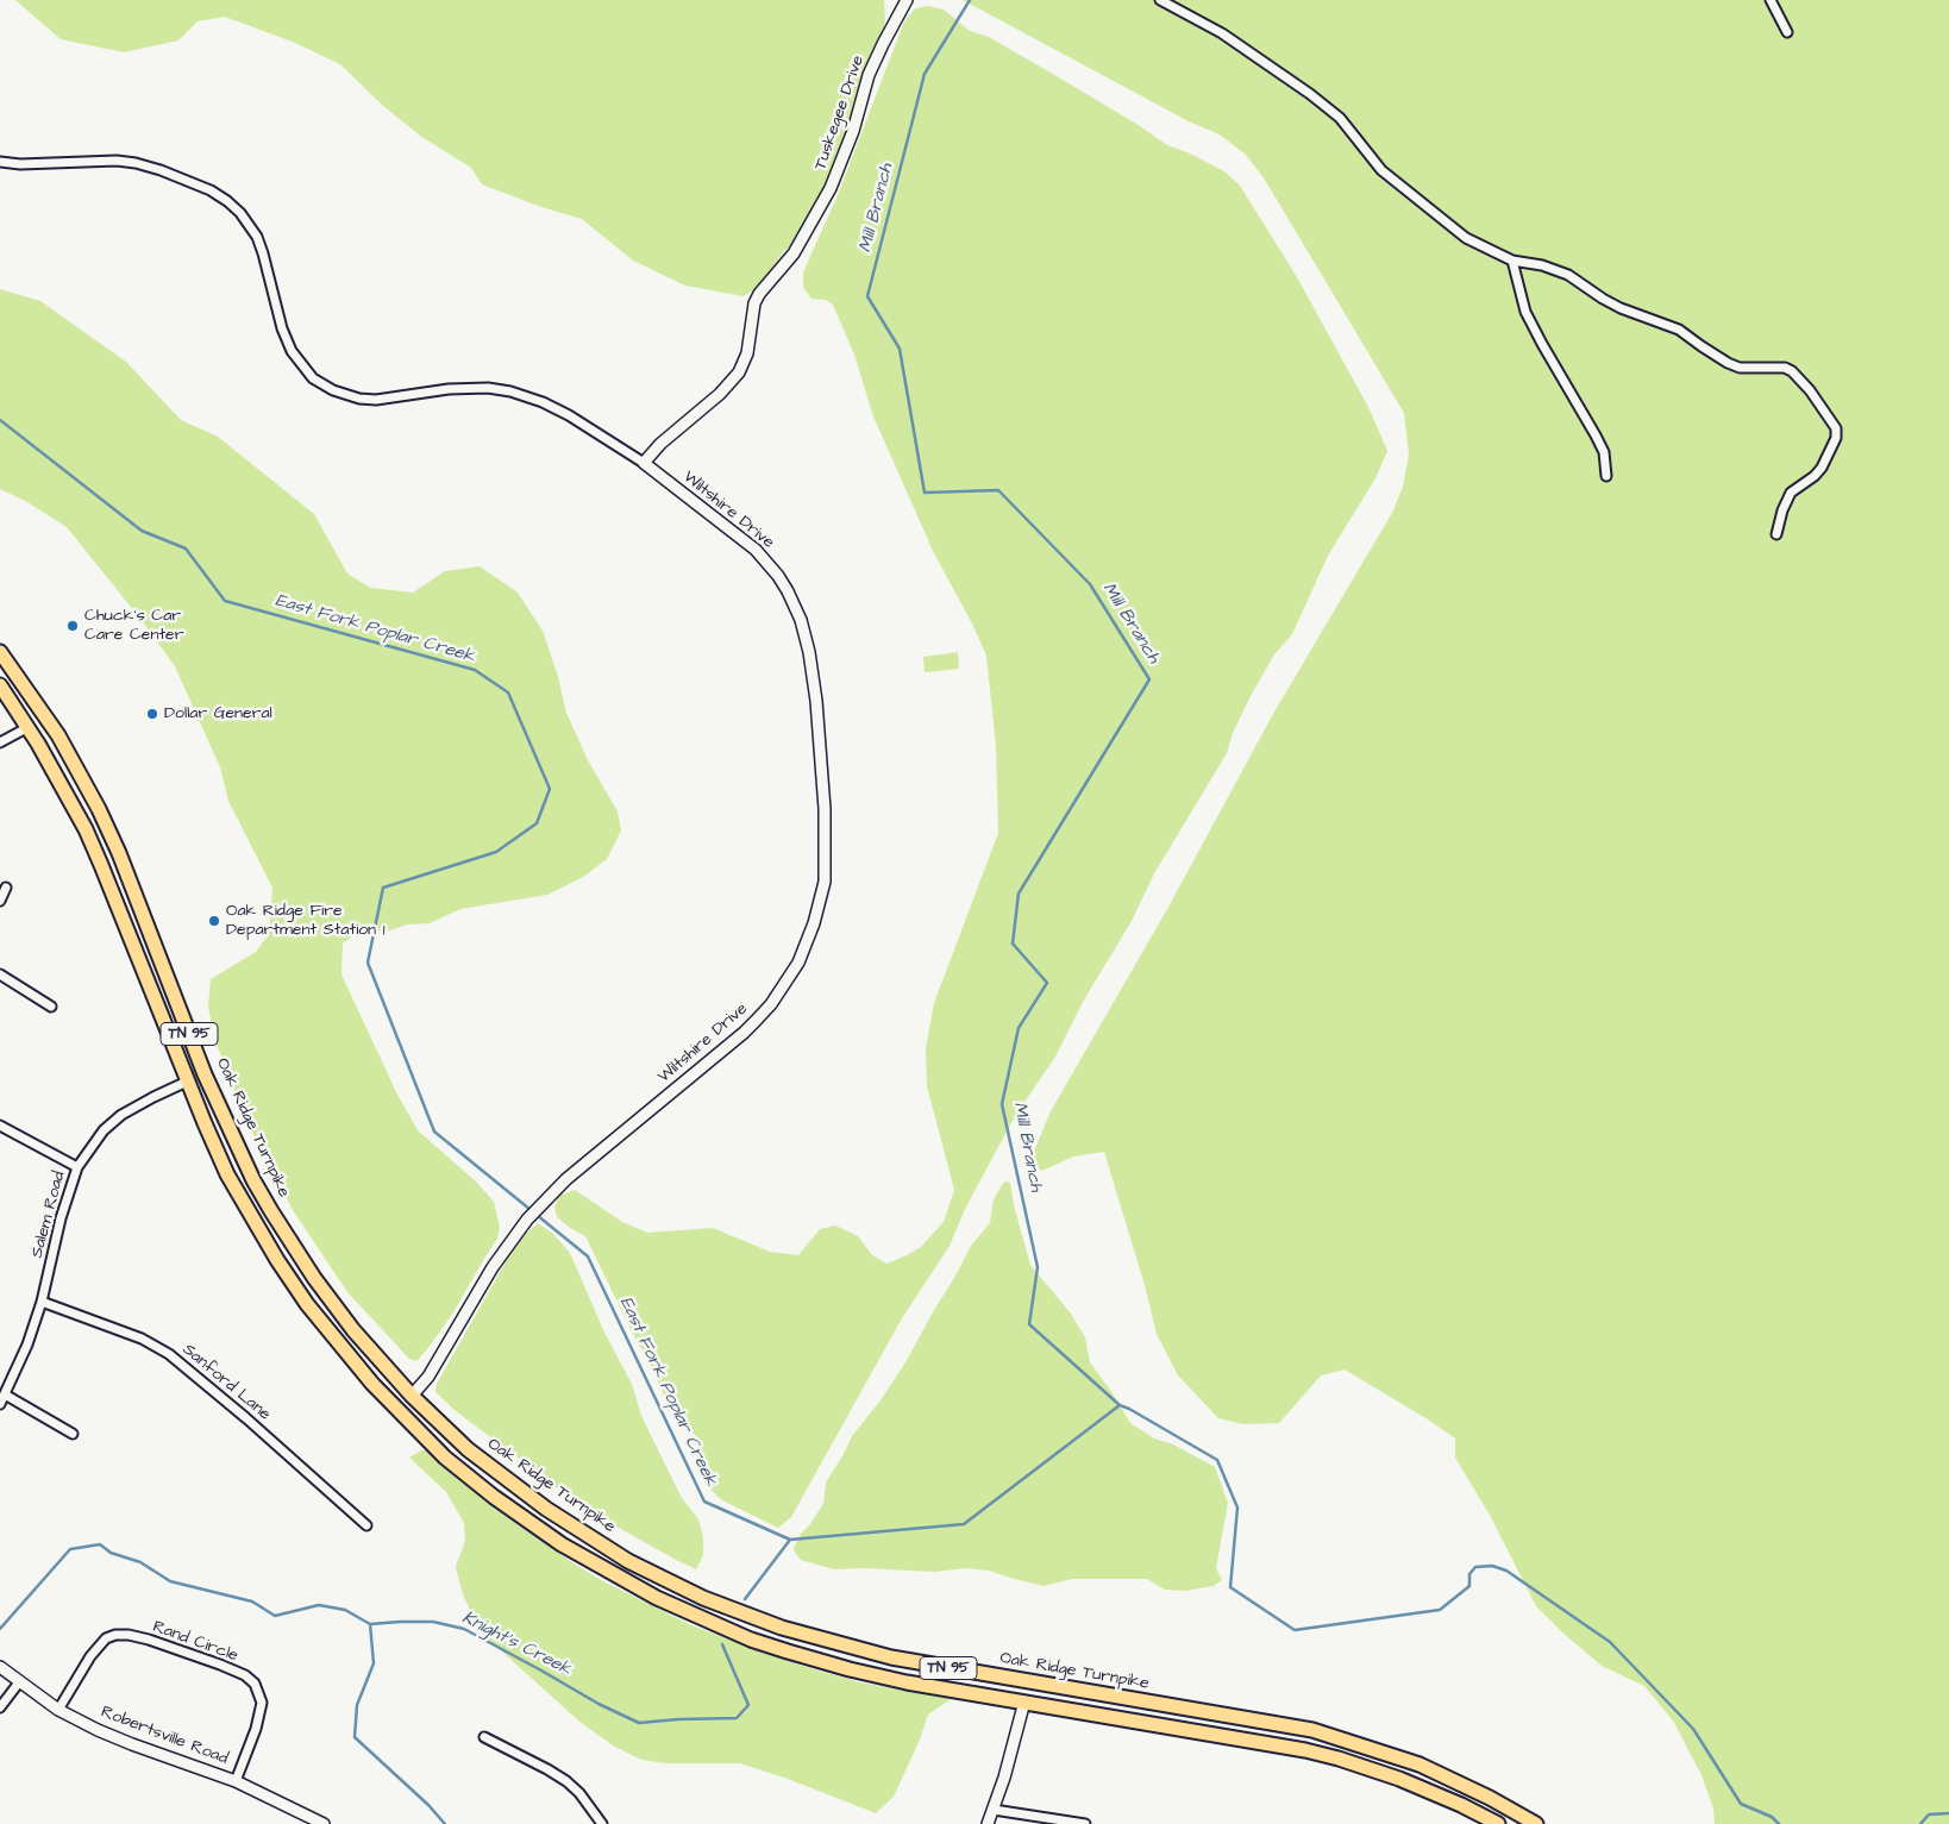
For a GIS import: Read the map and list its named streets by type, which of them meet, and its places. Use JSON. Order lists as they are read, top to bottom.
{
  "streets": {
    "highway": ["TN 95", "Oak Ridge Turnpike"],
    "street": [
      "Tuskegee Drive",
      "Wiltshire Drive",
      "Salem Road",
      "Sanford Lane",
      "Rand Circle",
      "Robertsville Road"
    ]
  },
  "crossings": [
    ["Tuskegee Drive", "Wiltshire Drive"],
    ["Wiltshire Drive", "Oak Ridge Turnpike"],
    ["TN 95", "Salem Road"],
    ["Salem Road", "Sanford Lane"],
    ["Rand Circle", "Robertsville Road"]
  ],
  "water": ["Mill Branch", "East Fork Poplar Creek", "Knight's Creek"],
  "places": ["Chuck's Car Care Center", "Dollar General", "Oak Ridge Fire Department Station 1"]
}
